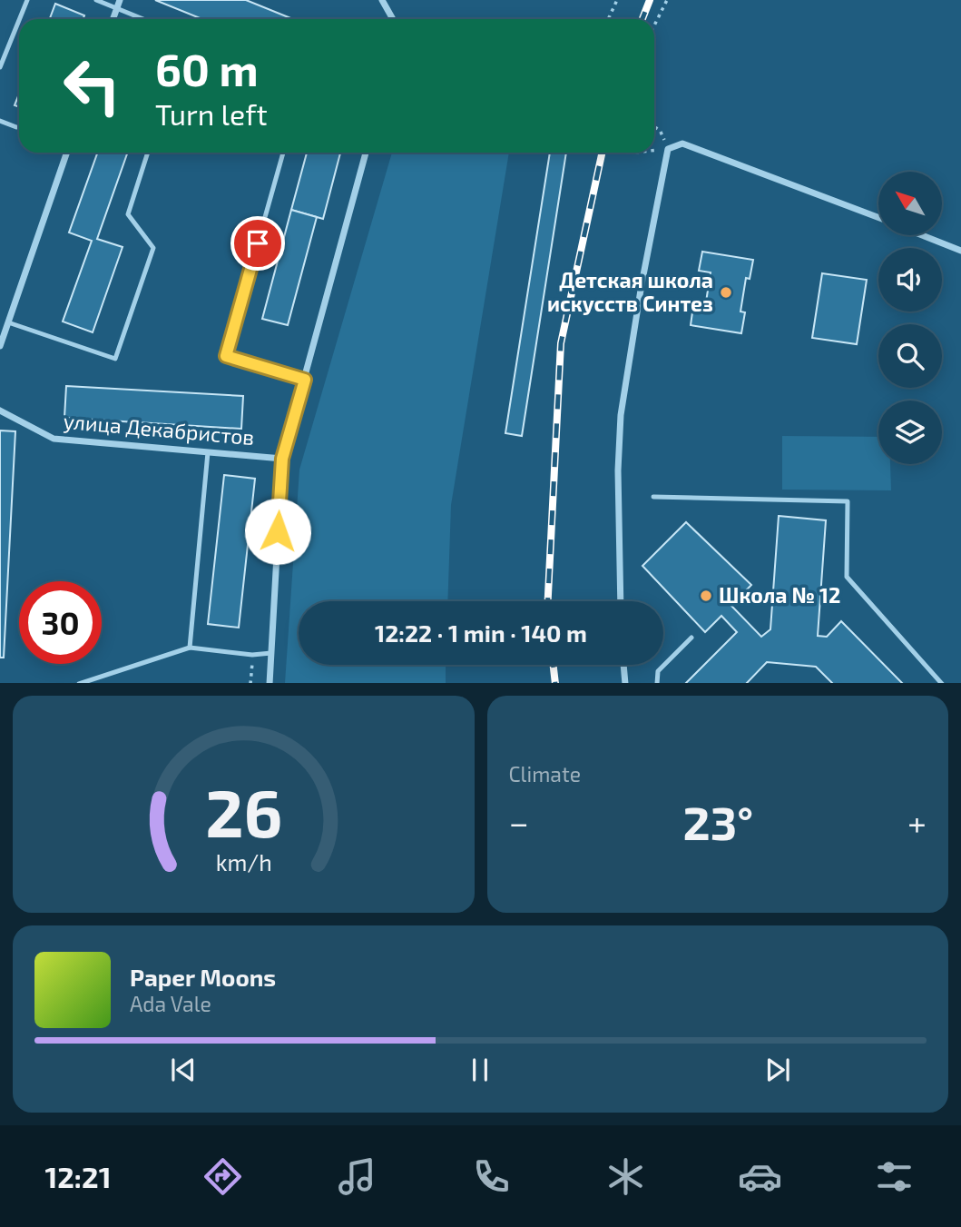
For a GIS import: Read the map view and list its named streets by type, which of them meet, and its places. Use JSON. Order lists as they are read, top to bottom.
{
  "streets": {
    "street": ["улица Декабристов"]
  },
  "places": ["Детская школа искусств Синтез", "Школа № 12"],
  "north": "top left",
  "page": {
    "turn": ["60 m", "Turn left"],
    "limit": "30",
    "trip": "12:22 · 1 min · 140 m",
    "tile": "Climate",
    "heat": ["−", "23°", "+"],
    "song": ["Paper Moons", "Ada Vale"],
    "tabs": "12:21",
    "gauge": ["26", "km/h"]
  }
}
